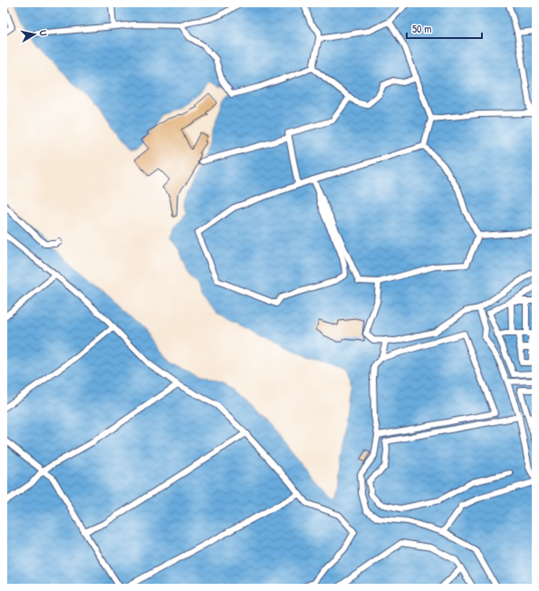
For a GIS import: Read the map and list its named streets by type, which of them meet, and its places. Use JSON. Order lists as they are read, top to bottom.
{
  "scale_bar": "50 m",
  "north": "right"
}
